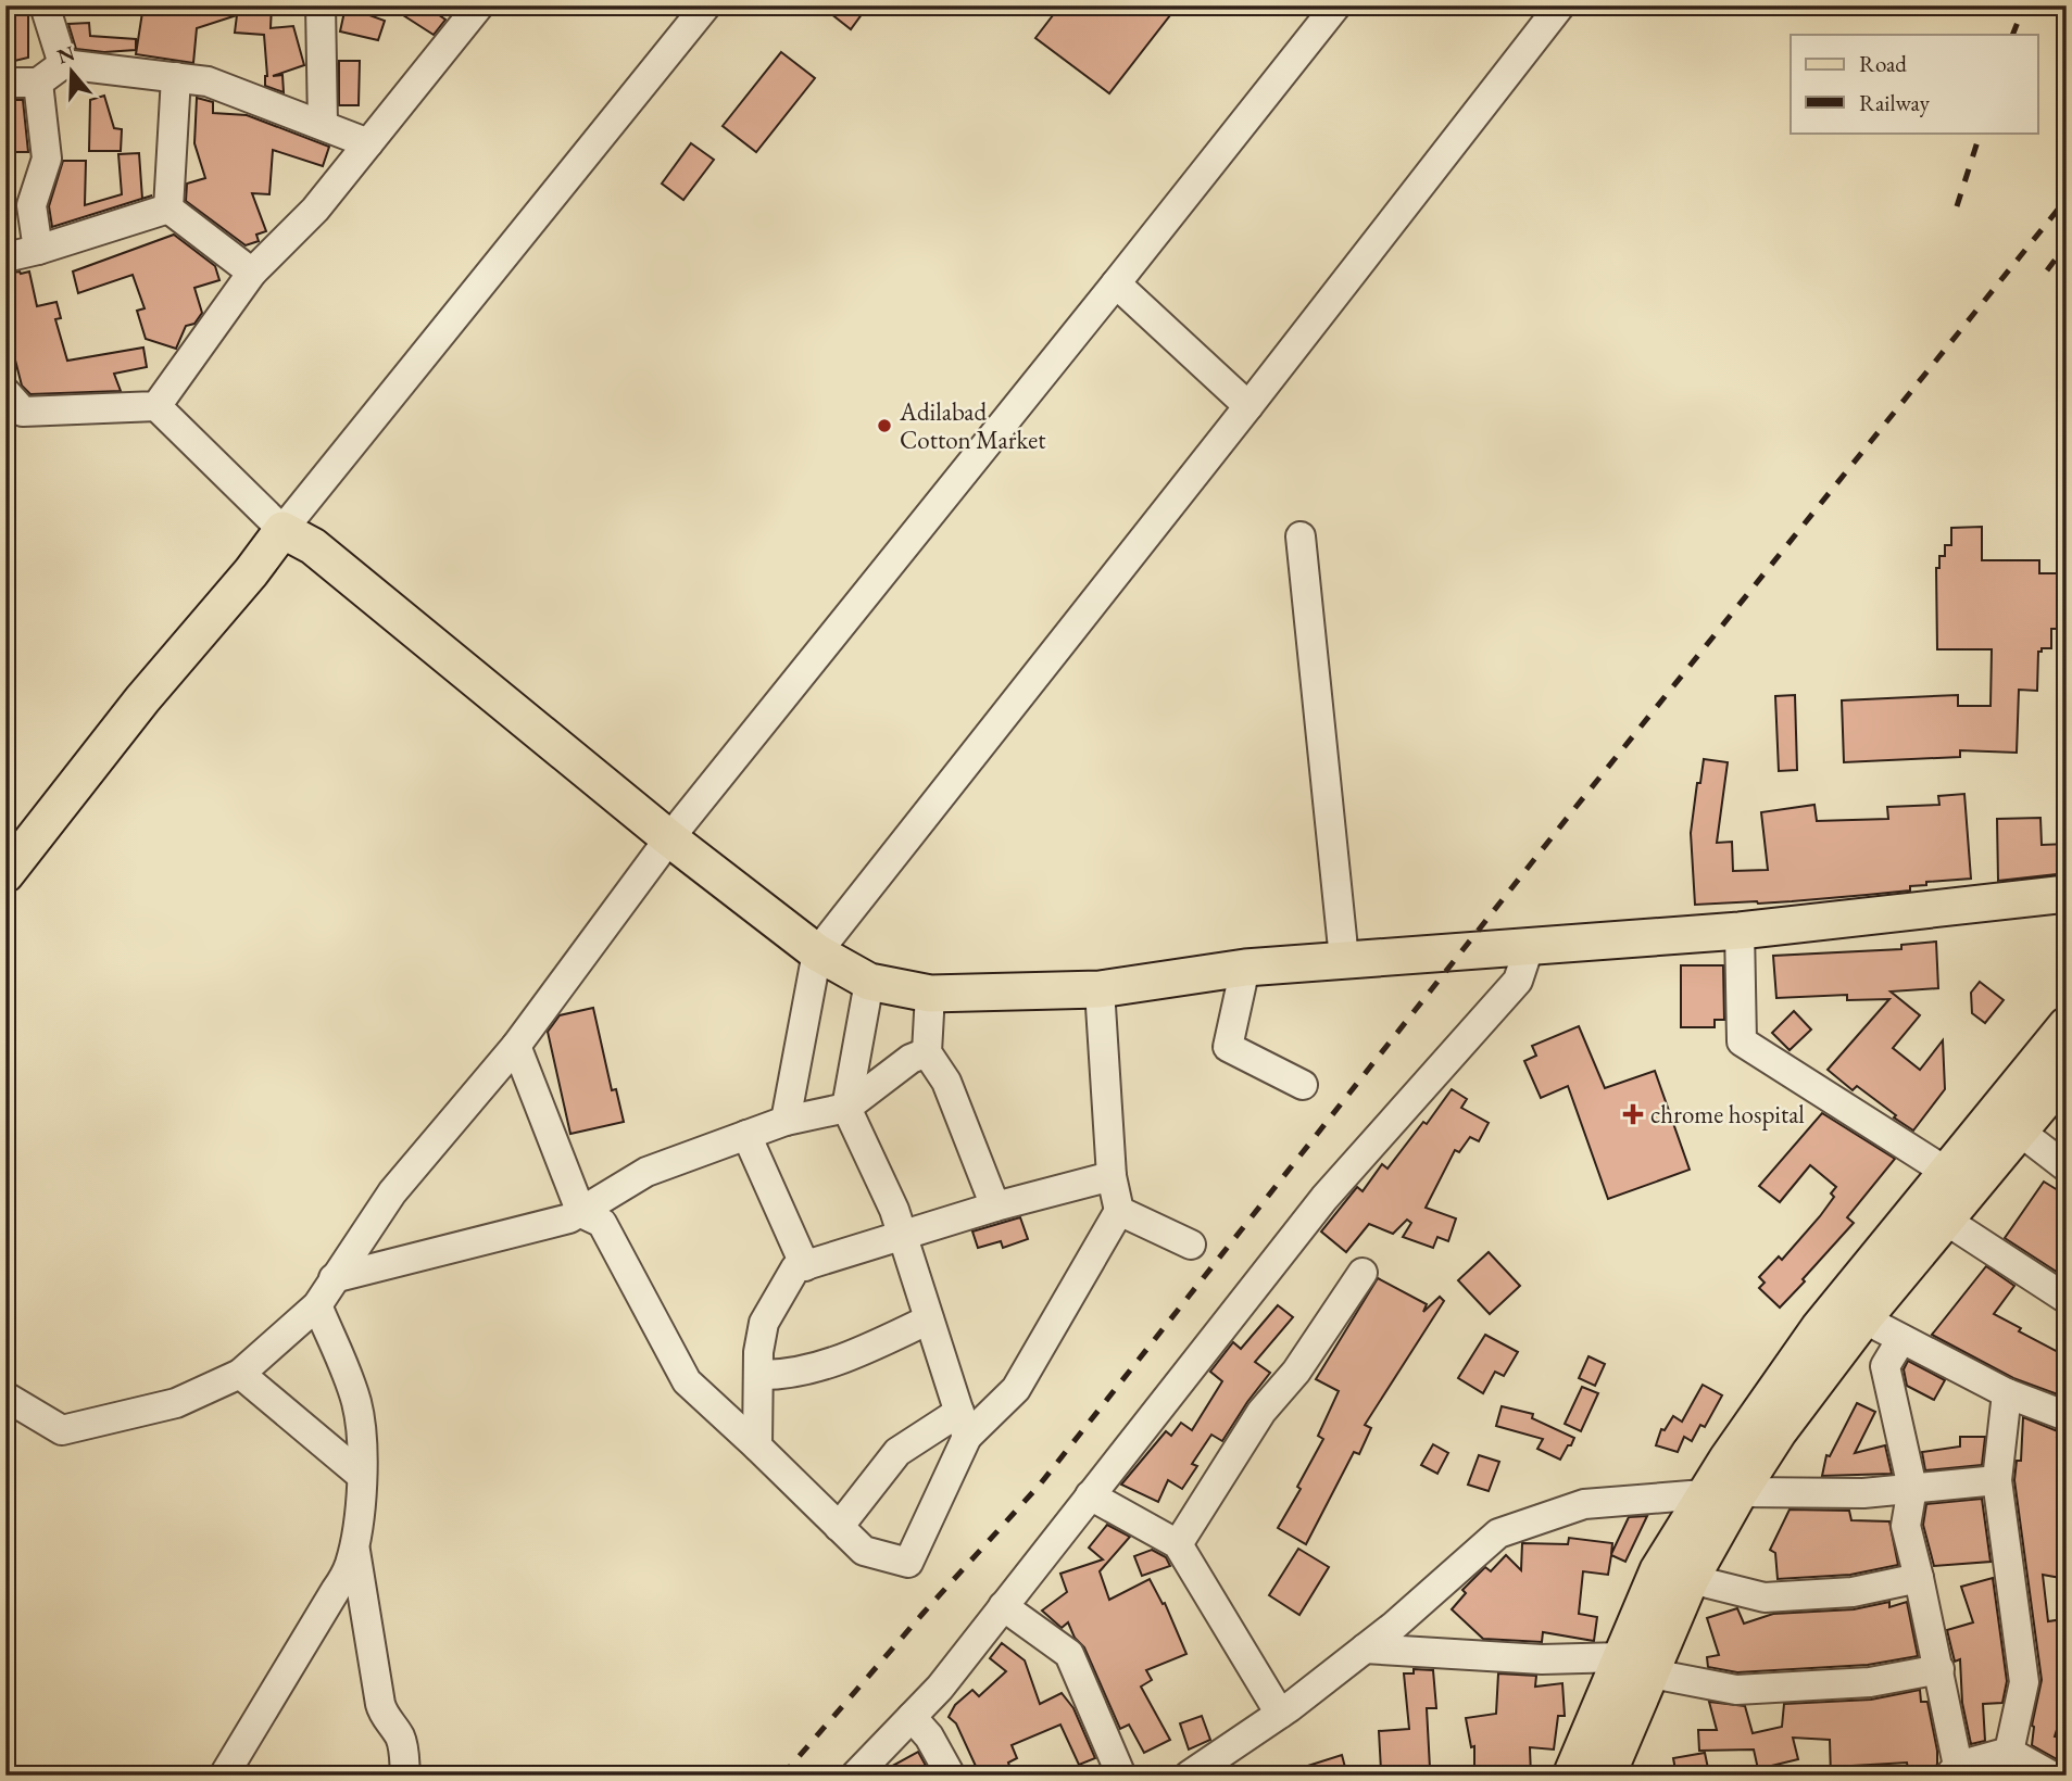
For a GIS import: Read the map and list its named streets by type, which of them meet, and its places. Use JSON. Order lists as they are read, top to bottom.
{
  "places": {
    "other": ["Adilabad Cotton Market"],
    "health": ["chrome hospital"]
  },
  "legend": ["Road", "Railway"],
  "north": "top"
}
